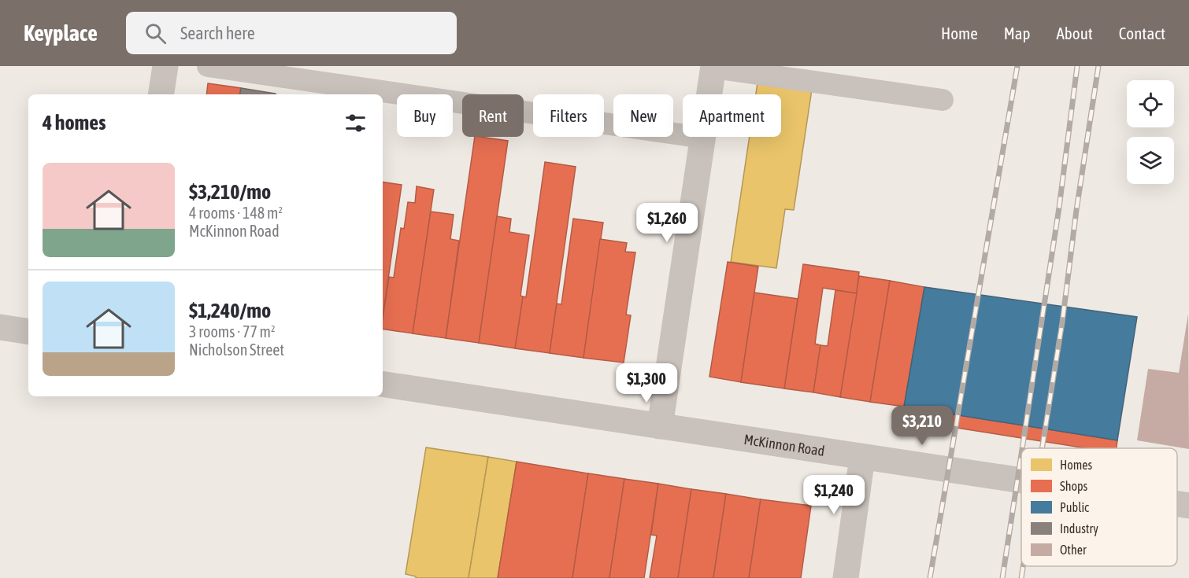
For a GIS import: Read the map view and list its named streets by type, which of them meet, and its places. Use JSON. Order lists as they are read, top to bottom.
{
  "streets": {
    "street": ["McKinnon Road"]
  },
  "legend": [
    "Homes",
    "Shops",
    "Public",
    "Industry",
    "Other"
  ],
  "page": {
    "header": "Keyplace",
    "search": "Search here",
    "nav": [
      "Home",
      "Map",
      "About",
      "Contact"
    ],
    "chip": [
      "Buy",
      "Rent",
      "Filters",
      "New",
      "Apartment"
    ],
    "heading": "4 homes",
    "list": [
      {
        "name": "$3,210/mo",
        "note": "4 rooms · 148 m² · McKinnon Road"
      },
      {
        "name": "$1,240/mo",
        "note": "3 rooms · 77 m² · Nicholson Street"
      }
    ],
    "price": [
      "$1,260",
      "$1,300",
      "$3,210",
      "$1,240"
    ]
  }
}
